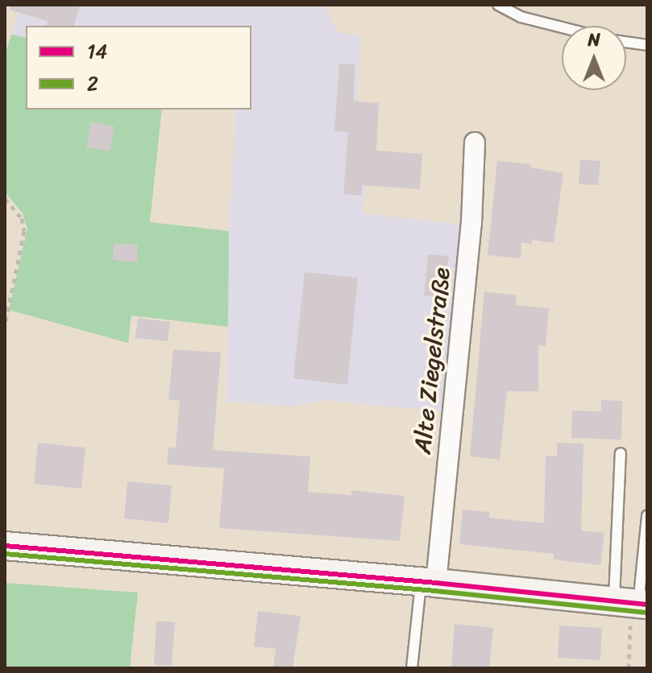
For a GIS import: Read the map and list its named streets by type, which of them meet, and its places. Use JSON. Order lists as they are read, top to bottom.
{
  "streets": {
    "street": ["Alte Ziegelstraße"]
  },
  "lines": ["transit line 14", "transit line 2"],
  "legend": ["14", "2"],
  "north": "top"
}
